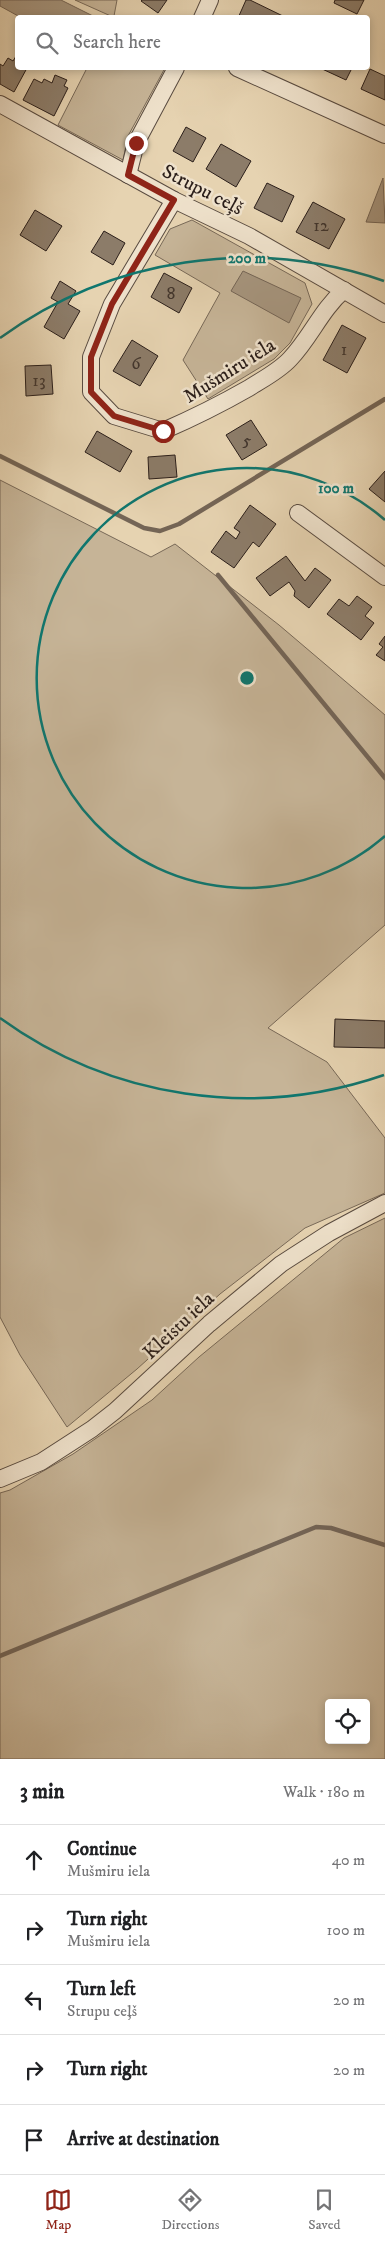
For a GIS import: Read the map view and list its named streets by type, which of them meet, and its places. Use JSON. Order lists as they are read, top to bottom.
{
  "streets": {
    "street": ["Strupu ceļš", "Mušmiru iela", "Kleistu iela"]
  },
  "crossings": [
    ["Strupu ceļš", "Mušmiru iela"]
  ],
  "house_numbers": [
    "12",
    "8",
    "1",
    "6",
    "13",
    "5"
  ],
  "page": {
    "search": "Search here",
    "heading": ["3 min", "Walk · 180 m"],
    "list": [
      ["Continue", "Mušmiru iela", "40 m"],
      ["Turn right", "Mušmiru iela", "100 m"],
      ["Turn left", "Strupu ceļš", "20 m"],
      ["Turn right", "20 m"],
      "Arrive at destination"
    ],
    "nav": ["Map", "Directions", "Saved"]
  },
  "rings": ["200 m", "100 m"]
}
